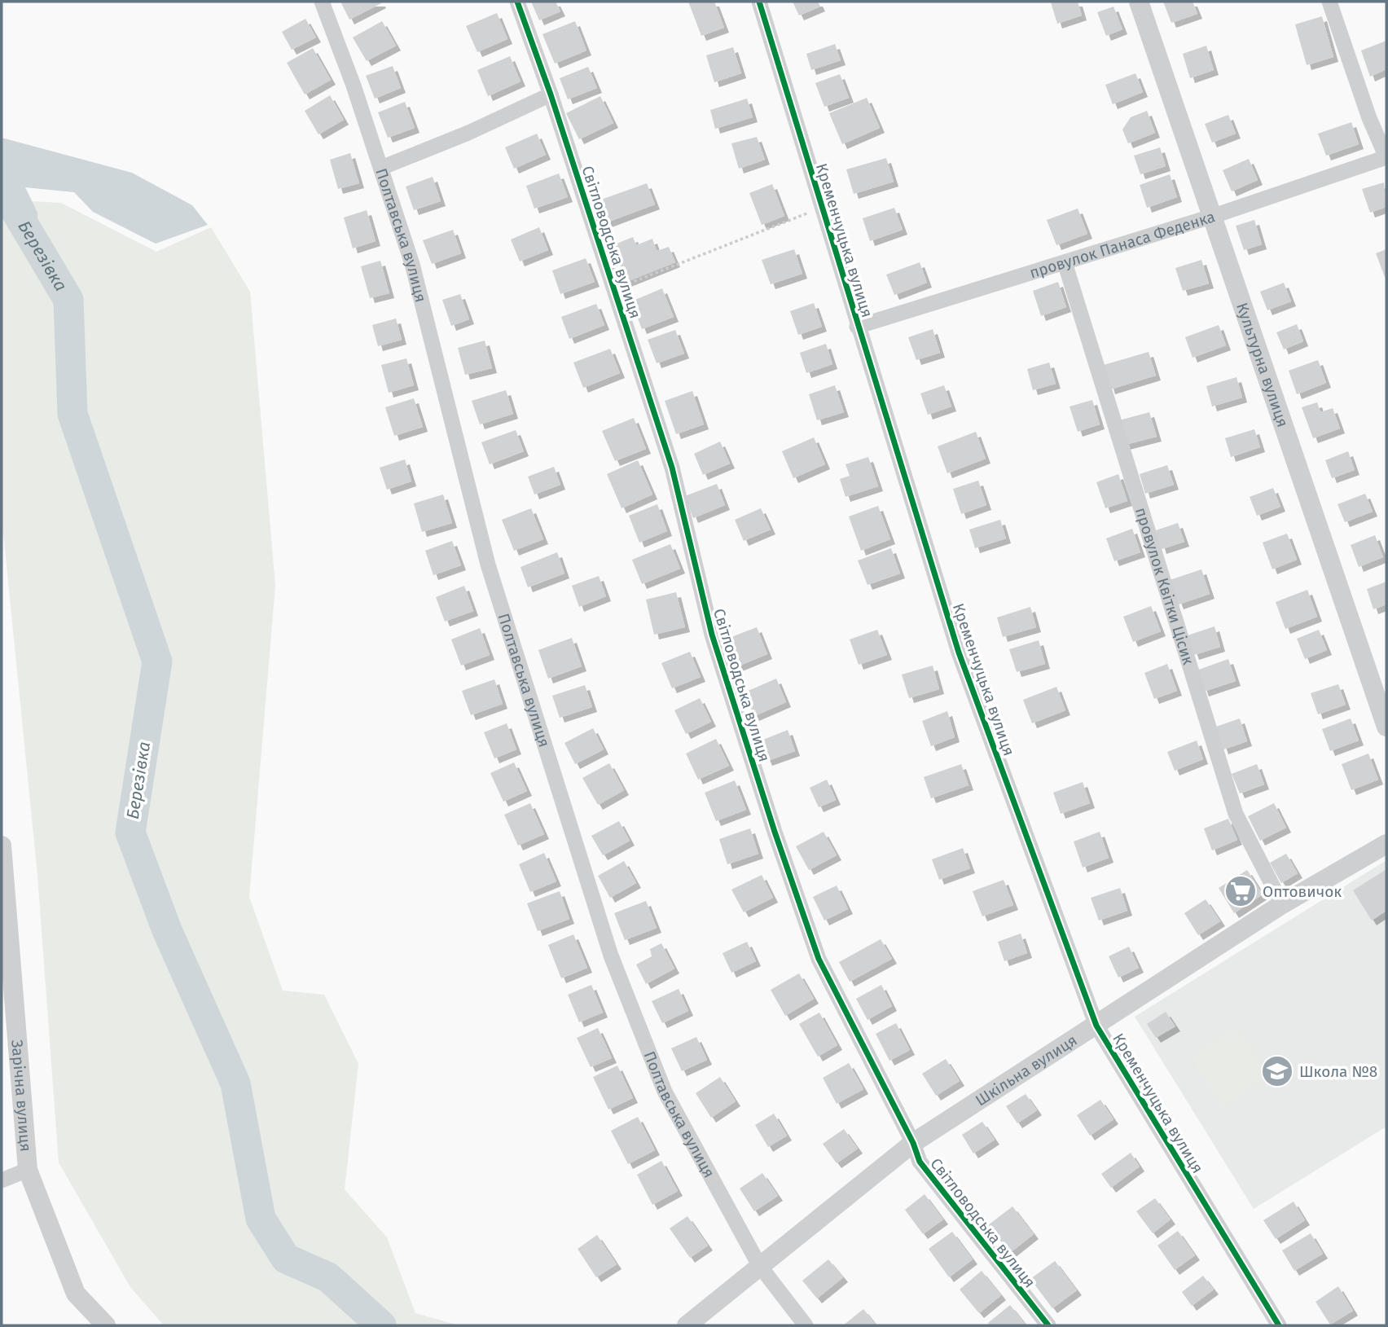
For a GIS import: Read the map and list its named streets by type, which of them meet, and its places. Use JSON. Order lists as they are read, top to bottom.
{
  "streets": {
    "street": [
      "Полтавська вулиця",
      "Кременчуцька вулиця",
      "Світловодська вулиця",
      "провулок Панаса Феденка",
      "Культурна вулиця",
      "провулок Квітки Цісик",
      "Шкільна вулиця",
      "Зарічна вулиця"
    ]
  },
  "crossings": [
    ["Полтавська вулиця", "Шкільна вулиця"],
    ["Кременчуцька вулиця", "провулок Панаса Феденка"],
    ["Кременчуцька вулиця", "Шкільна вулиця"],
    ["Світловодська вулиця", "Шкільна вулиця"],
    ["провулок Панаса Феденка", "Культурна вулиця"],
    ["провулок Панаса Феденка", "провулок Квітки Цісик"],
    ["провулок Квітки Цісик", "Шкільна вулиця"]
  ],
  "water": ["Березівка"],
  "places": {
    "supermarket": ["Оптовичок"],
    "school or university": ["Школа №8"]
  }
}
